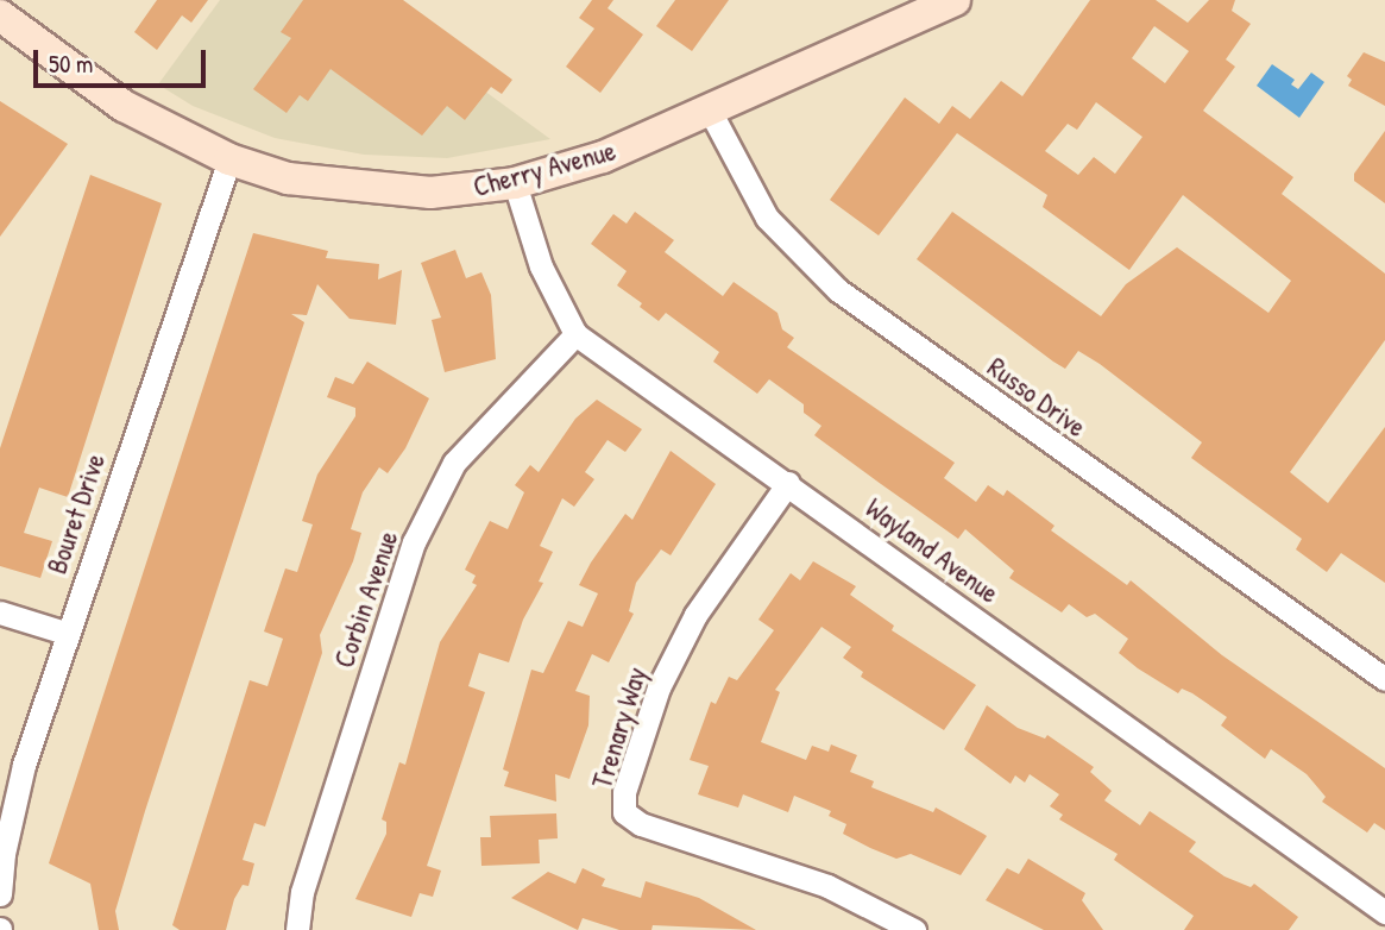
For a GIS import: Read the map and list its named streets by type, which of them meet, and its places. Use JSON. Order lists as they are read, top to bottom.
{
  "streets": {
    "street": [
      "Cherry Avenue",
      "Russo Drive",
      "Bouret Drive",
      "Wayland Avenue",
      "Corbin Avenue",
      "Trenary Way"
    ]
  },
  "crossings": [
    ["Cherry Avenue", "Russo Drive"],
    ["Cherry Avenue", "Bouret Drive"],
    ["Cherry Avenue", "Wayland Avenue"],
    ["Wayland Avenue", "Corbin Avenue"],
    ["Wayland Avenue", "Trenary Way"]
  ],
  "scale_bar": "50 m"
}
